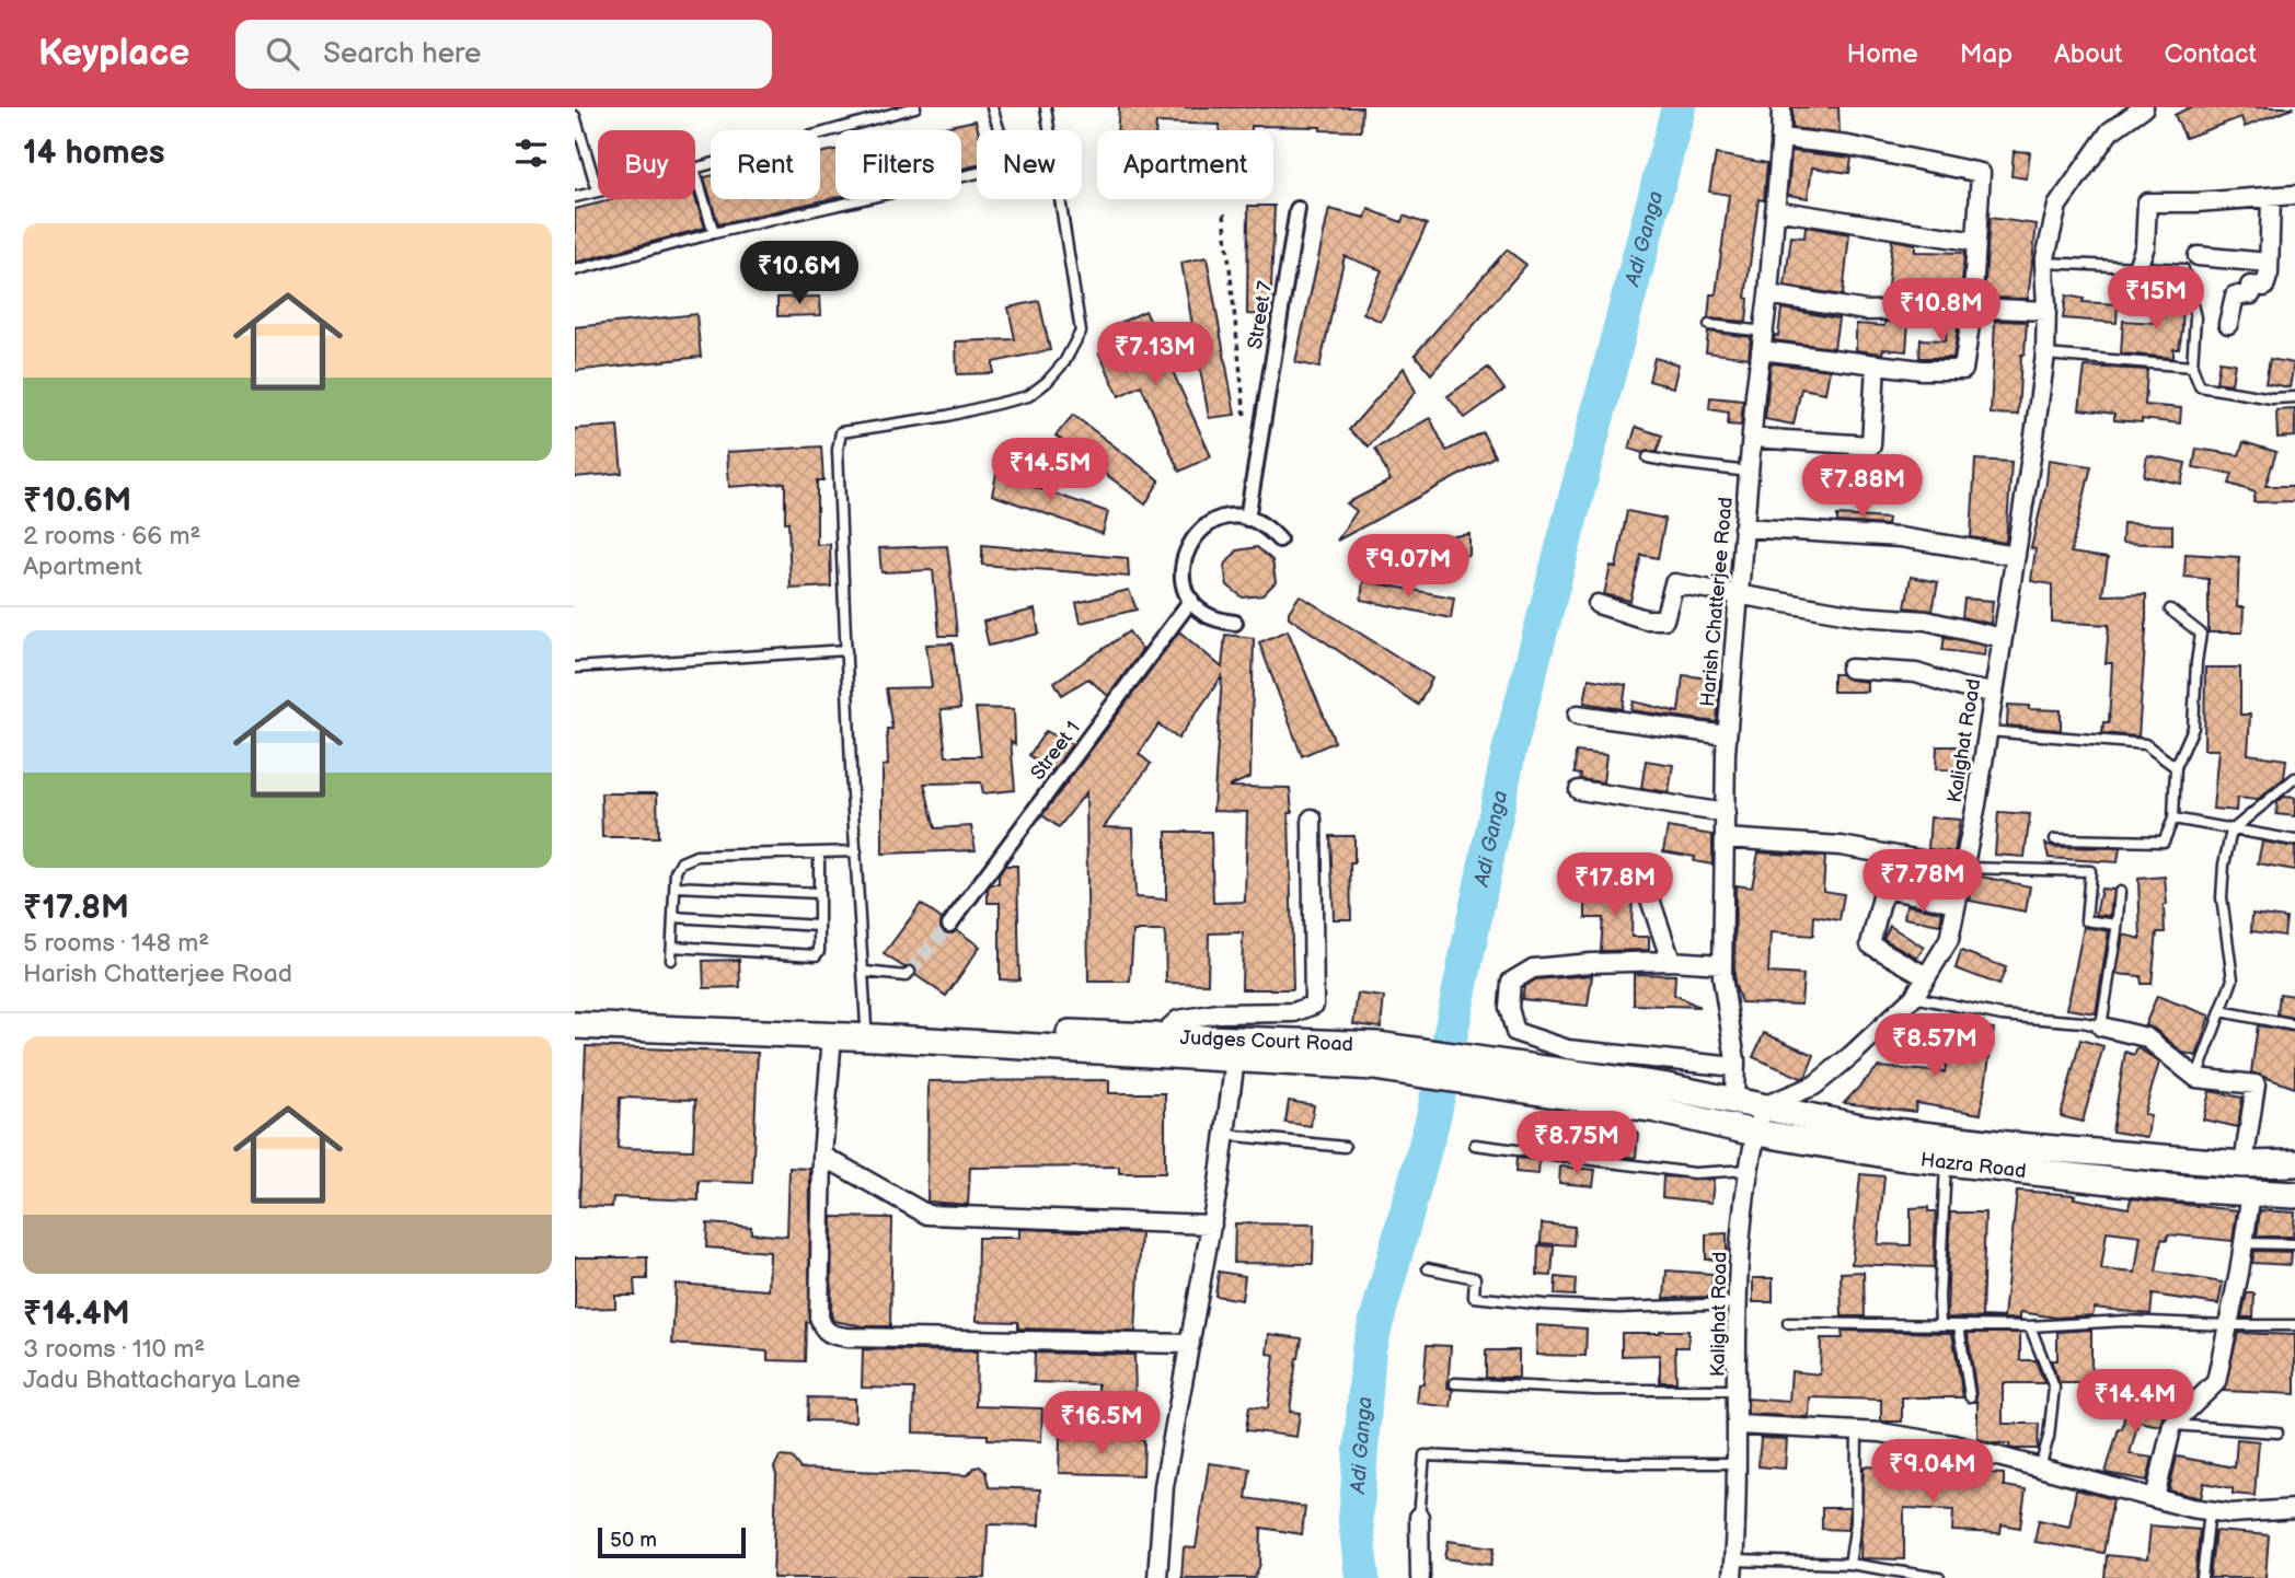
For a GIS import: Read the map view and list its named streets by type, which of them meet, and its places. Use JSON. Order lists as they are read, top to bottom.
{
  "streets": {
    "main road": ["Judges Court Road", "Hazra Road"],
    "street": [
      "Street 7",
      "Harish Chatterjee Road",
      "Kalighat Road",
      "Street 1"
    ]
  },
  "crossings": [
    ["Harish Chatterjee Road", "Hazra Road"],
    ["Kalighat Road", "Hazra Road"],
    ["Judges Court Road", "Hazra Road"]
  ],
  "water": ["Adi Ganga"],
  "scale_bar": "50 m",
  "page": {
    "header": "Keyplace",
    "search": "Search here",
    "nav": [
      "Home",
      "Map",
      "About",
      "Contact"
    ],
    "heading": "14 homes",
    "chip": [
      "Buy",
      "Rent",
      "Filters",
      "New",
      "Apartment"
    ],
    "list": [
      {
        "name": "₹10.6M",
        "note": "2 rooms · 66 m² · Apartment"
      },
      {
        "name": "₹17.8M",
        "note": "5 rooms · 148 m² · Harish Chatterjee Road"
      },
      {
        "name": "₹14.4M",
        "note": "3 rooms · 110 m² · Jadu Bhattacharya Lane"
      }
    ],
    "price": [
      "₹10.6M",
      "₹15M",
      "₹10.8M",
      "₹7.13M",
      "₹14.5M",
      "₹7.88M",
      "₹9.07M",
      "₹7.78M",
      "₹17.8M",
      "₹8.57M",
      "₹8.75M",
      "₹14.4M",
      "₹16.5M",
      "₹9.04M"
    ],
    "scale": "50 m"
  }
}
